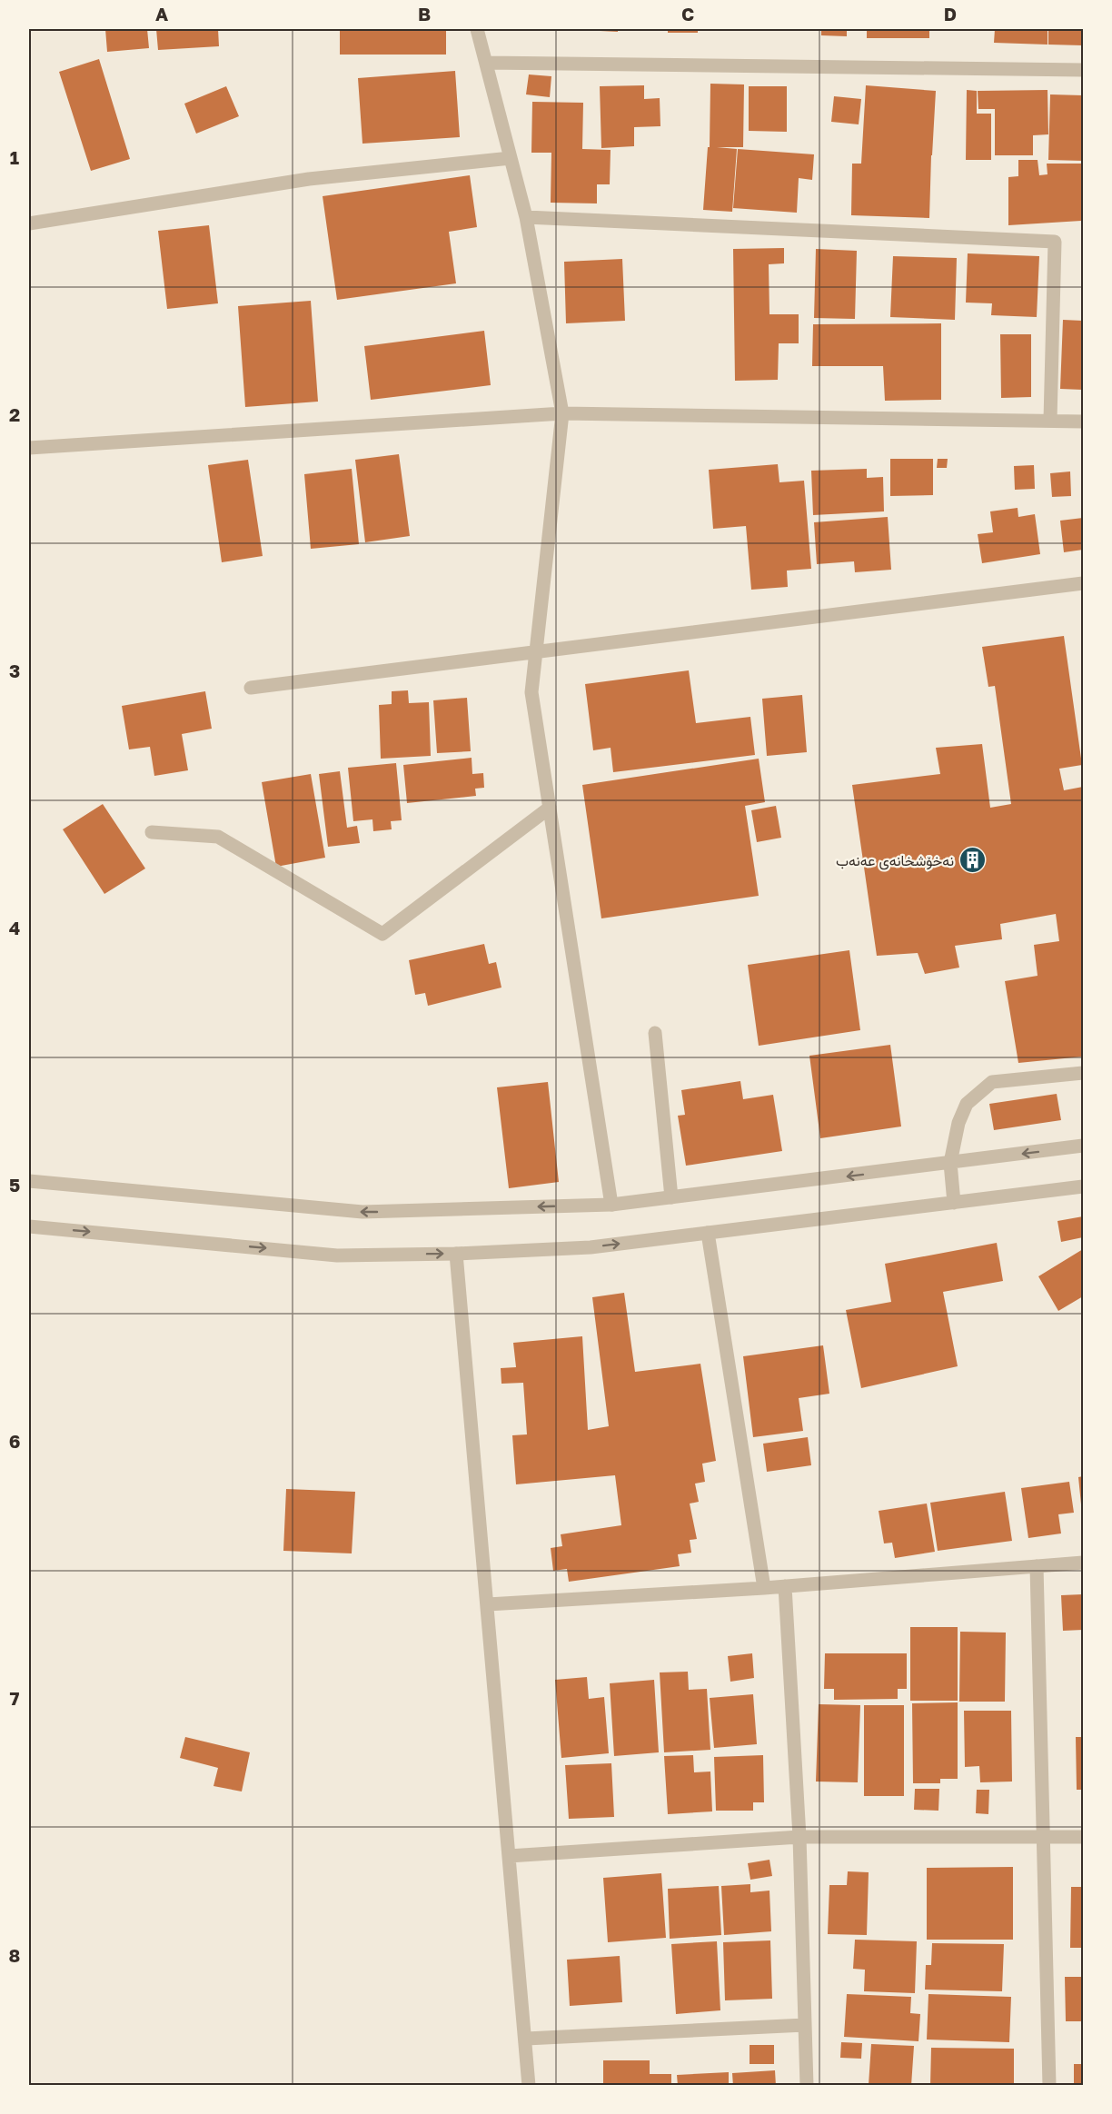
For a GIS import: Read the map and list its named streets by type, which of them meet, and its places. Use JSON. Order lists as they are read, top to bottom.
{
  "places": {
    "building": ["نەخۆشخانەی عەنەب"]
  },
  "grid": {
    "columns": [
      "A",
      "B",
      "C",
      "D"
    ],
    "rows": [
      "1",
      "2",
      "3",
      "4",
      "5",
      "6",
      "7",
      "8"
    ]
  }
}
